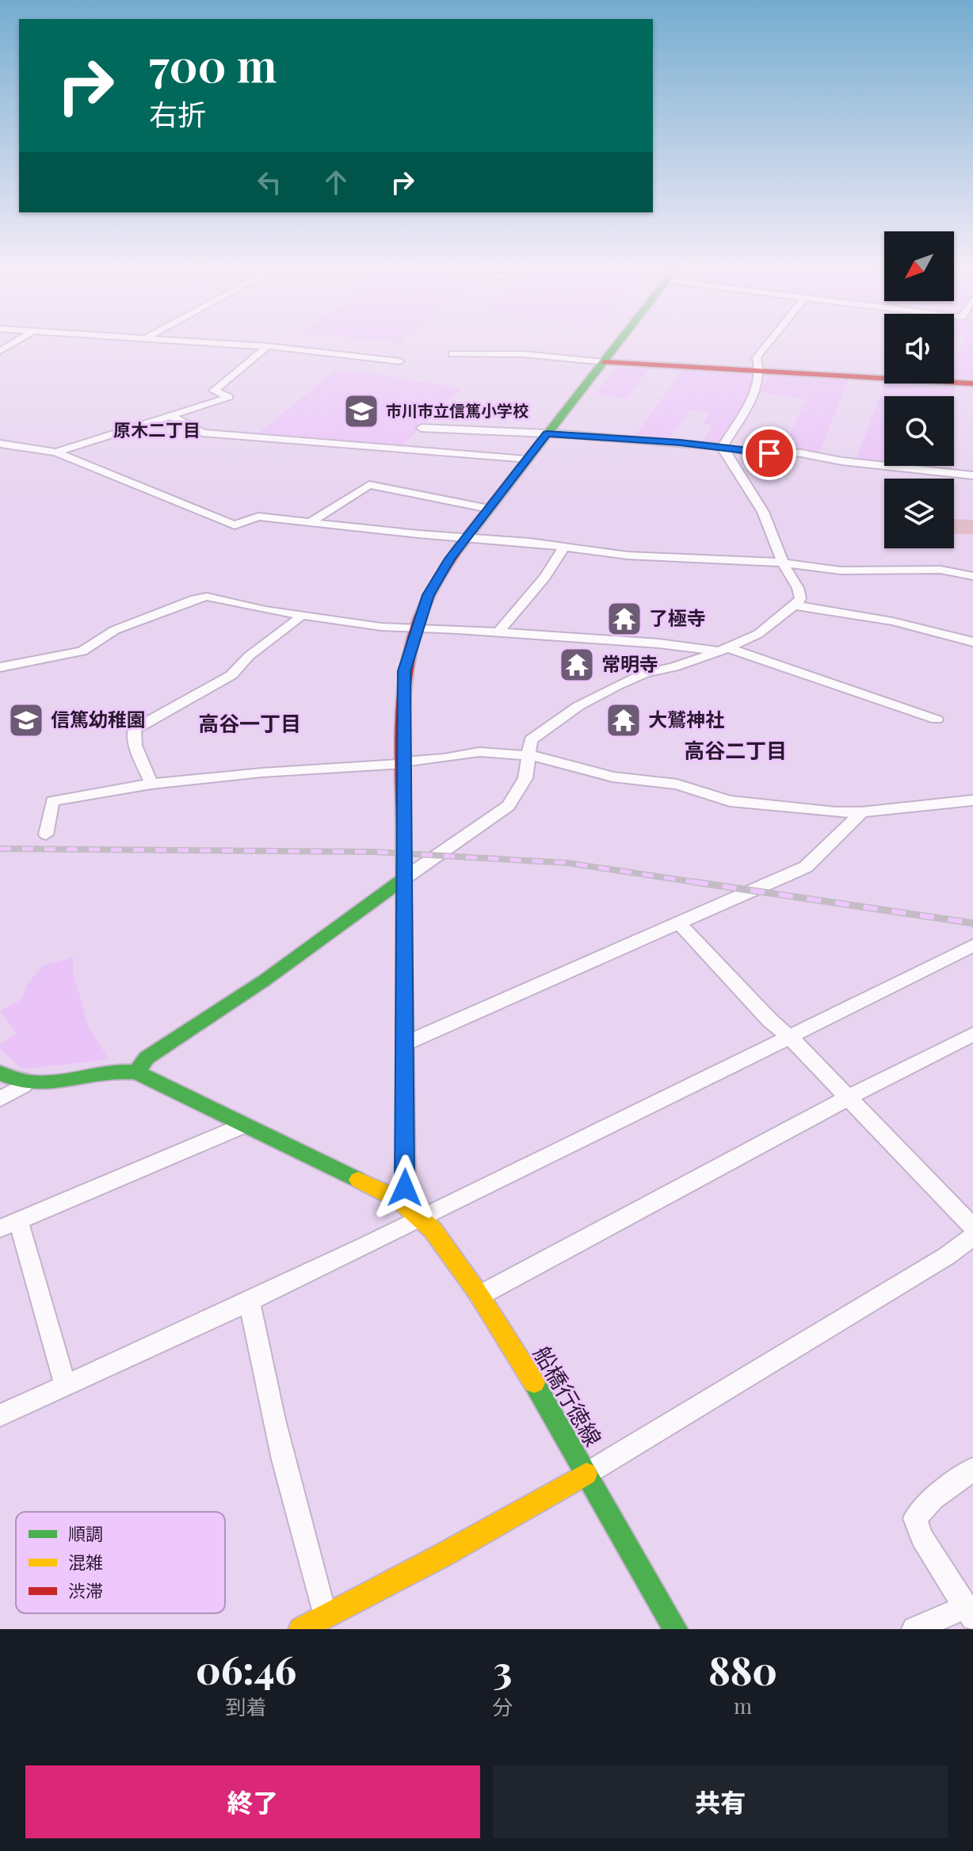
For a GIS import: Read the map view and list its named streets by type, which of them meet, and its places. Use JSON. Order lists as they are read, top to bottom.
{
  "streets": {
    "main road": ["船橋行徳線"]
  },
  "districts": ["原木二丁目", "高谷一丁目", "高谷二丁目"],
  "places": {
    "school or university": ["市川市立信篤小学校", "信篤幼稚園"],
    "temple": ["了極寺", "常明寺", "大鷲神社"]
  },
  "legend": ["順調", "混雑", "渋滞"],
  "north": "bottom left",
  "page": {
    "turn": ["700 m", "右折"],
    "eta": [
      "06:46",
      "到着",
      "3",
      "分",
      "880",
      "m"
    ],
    "buttons": ["終了", "共有"]
  }
}
